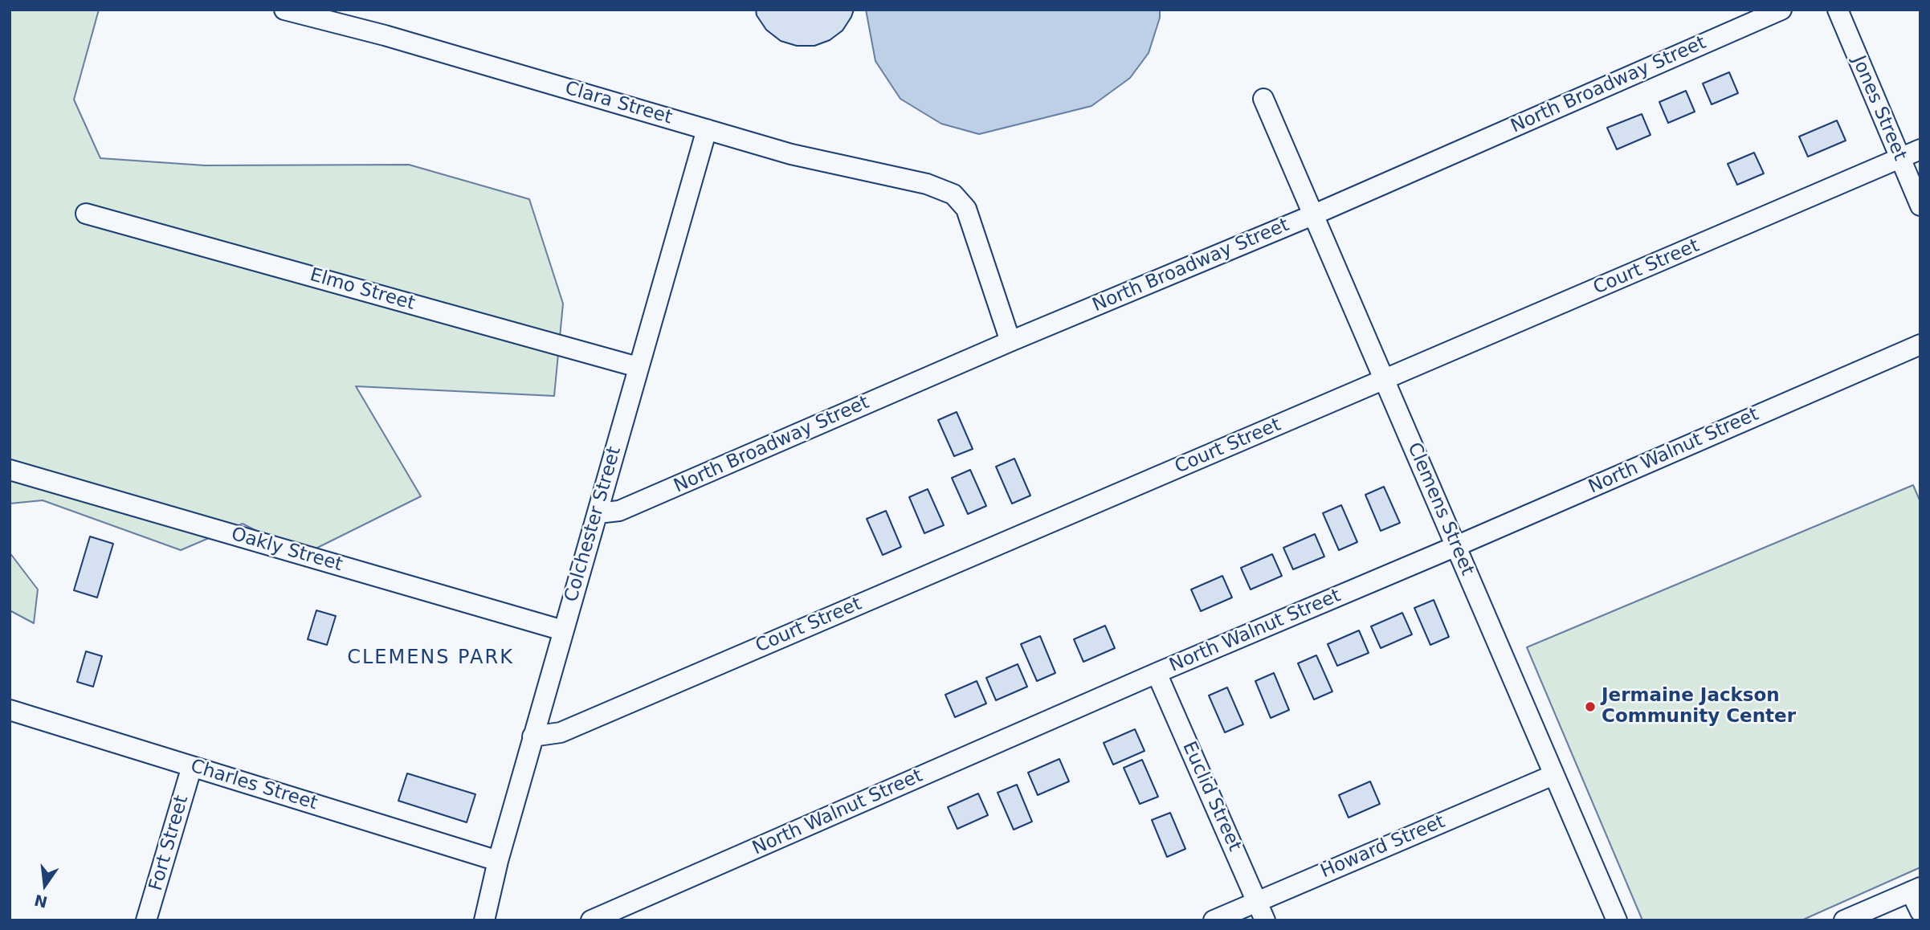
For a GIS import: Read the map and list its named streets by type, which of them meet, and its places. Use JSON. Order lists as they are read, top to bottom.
{
  "streets": {
    "street": [
      "North Broadway Street",
      "Clara Street",
      "Jones Street",
      "Court Street",
      "Elmo Street",
      "North Walnut Street",
      "Clemens Street",
      "Colchester Street",
      "Oakly Street",
      "Charles Street",
      "Euclid Street",
      "Fort Street",
      "Howard Street"
    ]
  },
  "crossings": [
    ["North Broadway Street", "Clara Street"],
    ["North Broadway Street", "Clemens Street"],
    ["North Broadway Street", "Colchester Street"],
    ["Clara Street", "Colchester Street"],
    ["Jones Street", "Court Street"],
    ["Court Street", "Clemens Street"],
    ["Court Street", "Colchester Street"],
    ["Elmo Street", "Colchester Street"],
    ["North Walnut Street", "Clemens Street"],
    ["North Walnut Street", "Euclid Street"],
    ["Clemens Street", "Howard Street"],
    ["Colchester Street", "Oakly Street"],
    ["Colchester Street", "Charles Street"],
    ["Charles Street", "Fort Street"],
    ["Euclid Street", "Howard Street"]
  ],
  "districts": ["CLEMENS PARK"],
  "places": ["Jermaine Jackson Community Center"],
  "north": "bottom"
}
